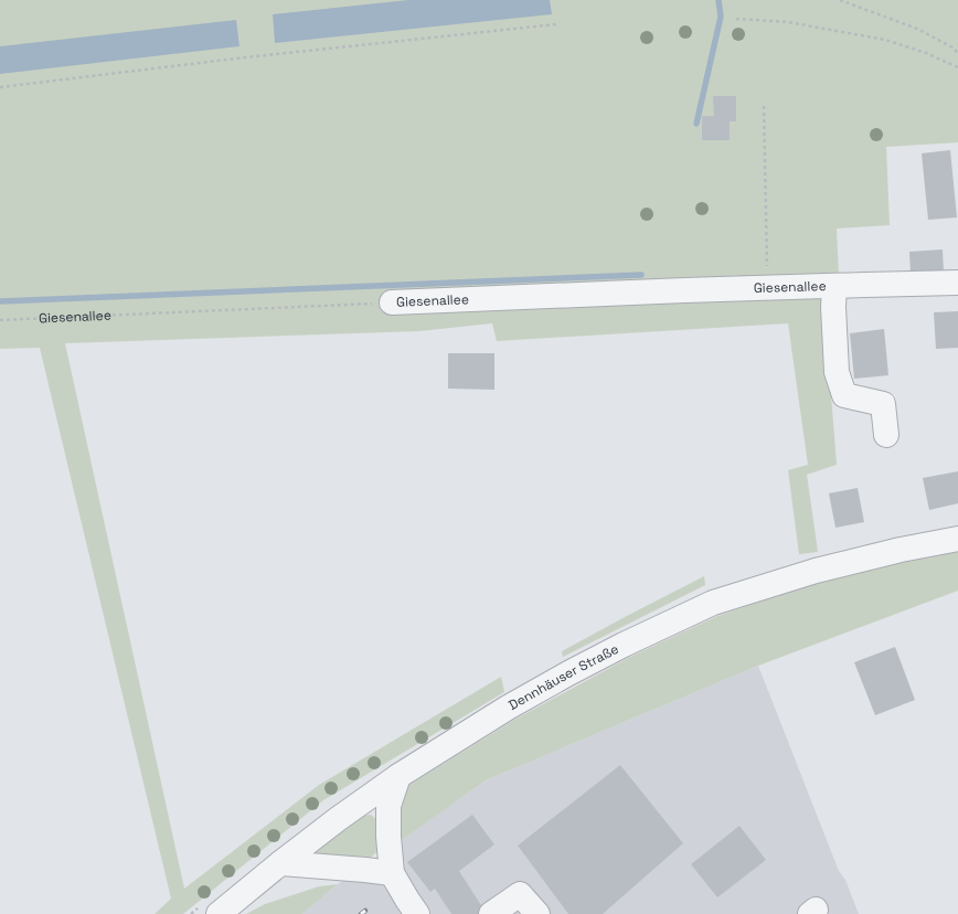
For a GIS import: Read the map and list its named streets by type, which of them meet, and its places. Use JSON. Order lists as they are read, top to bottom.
{
  "streets": {
    "street": ["Giesenallee", "Dennhäuser Straße"]
  }
}
